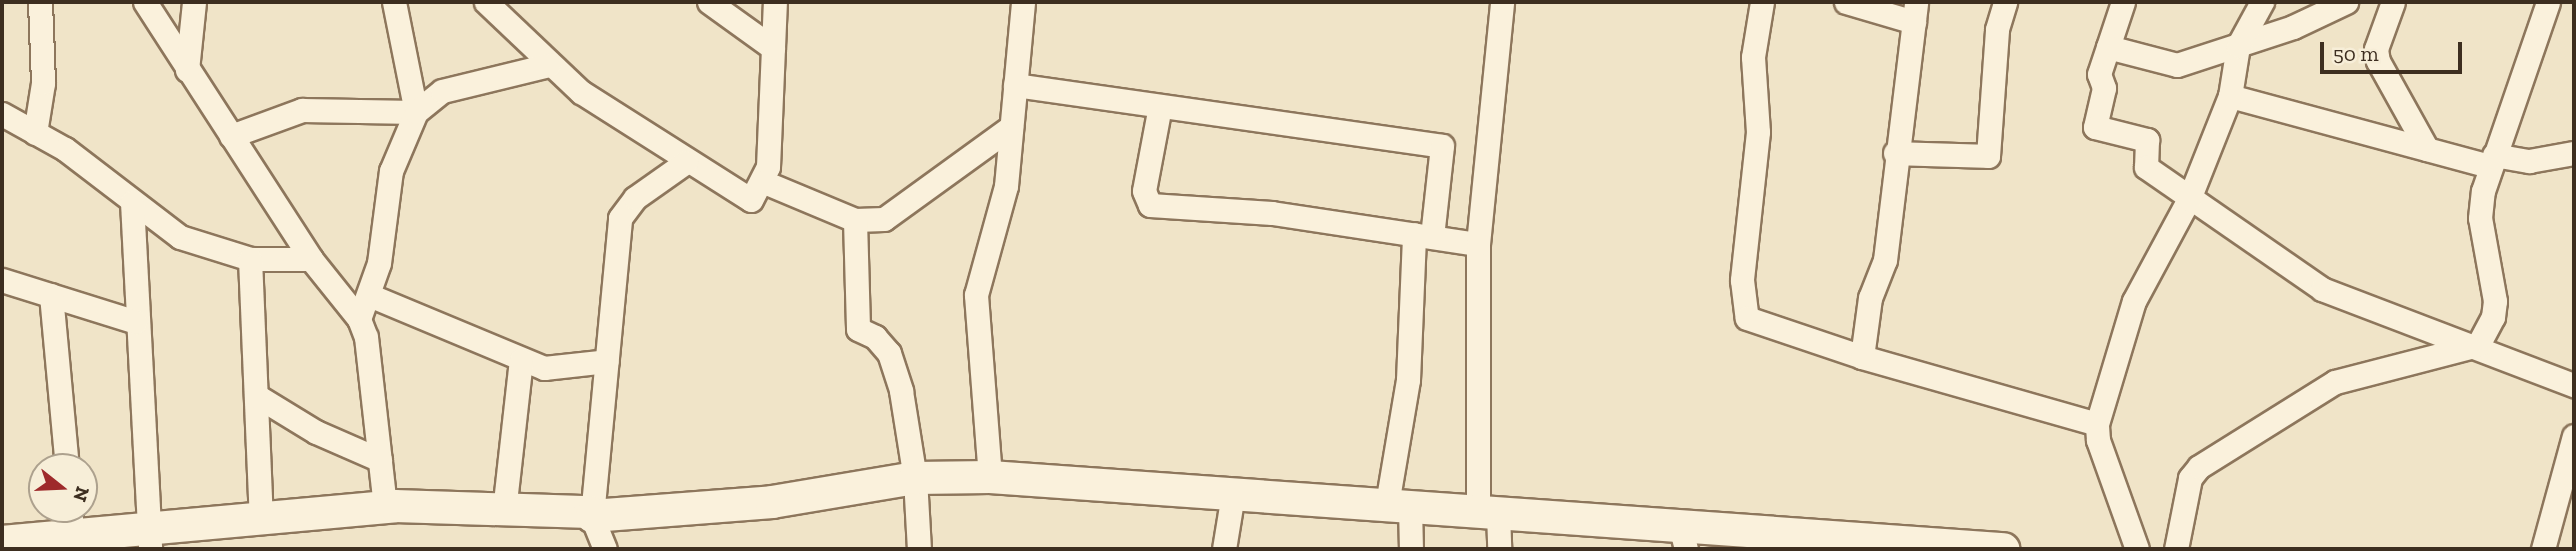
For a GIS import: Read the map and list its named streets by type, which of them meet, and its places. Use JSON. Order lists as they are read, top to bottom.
{
  "scale_bar": "50 m",
  "north": "right"
}
